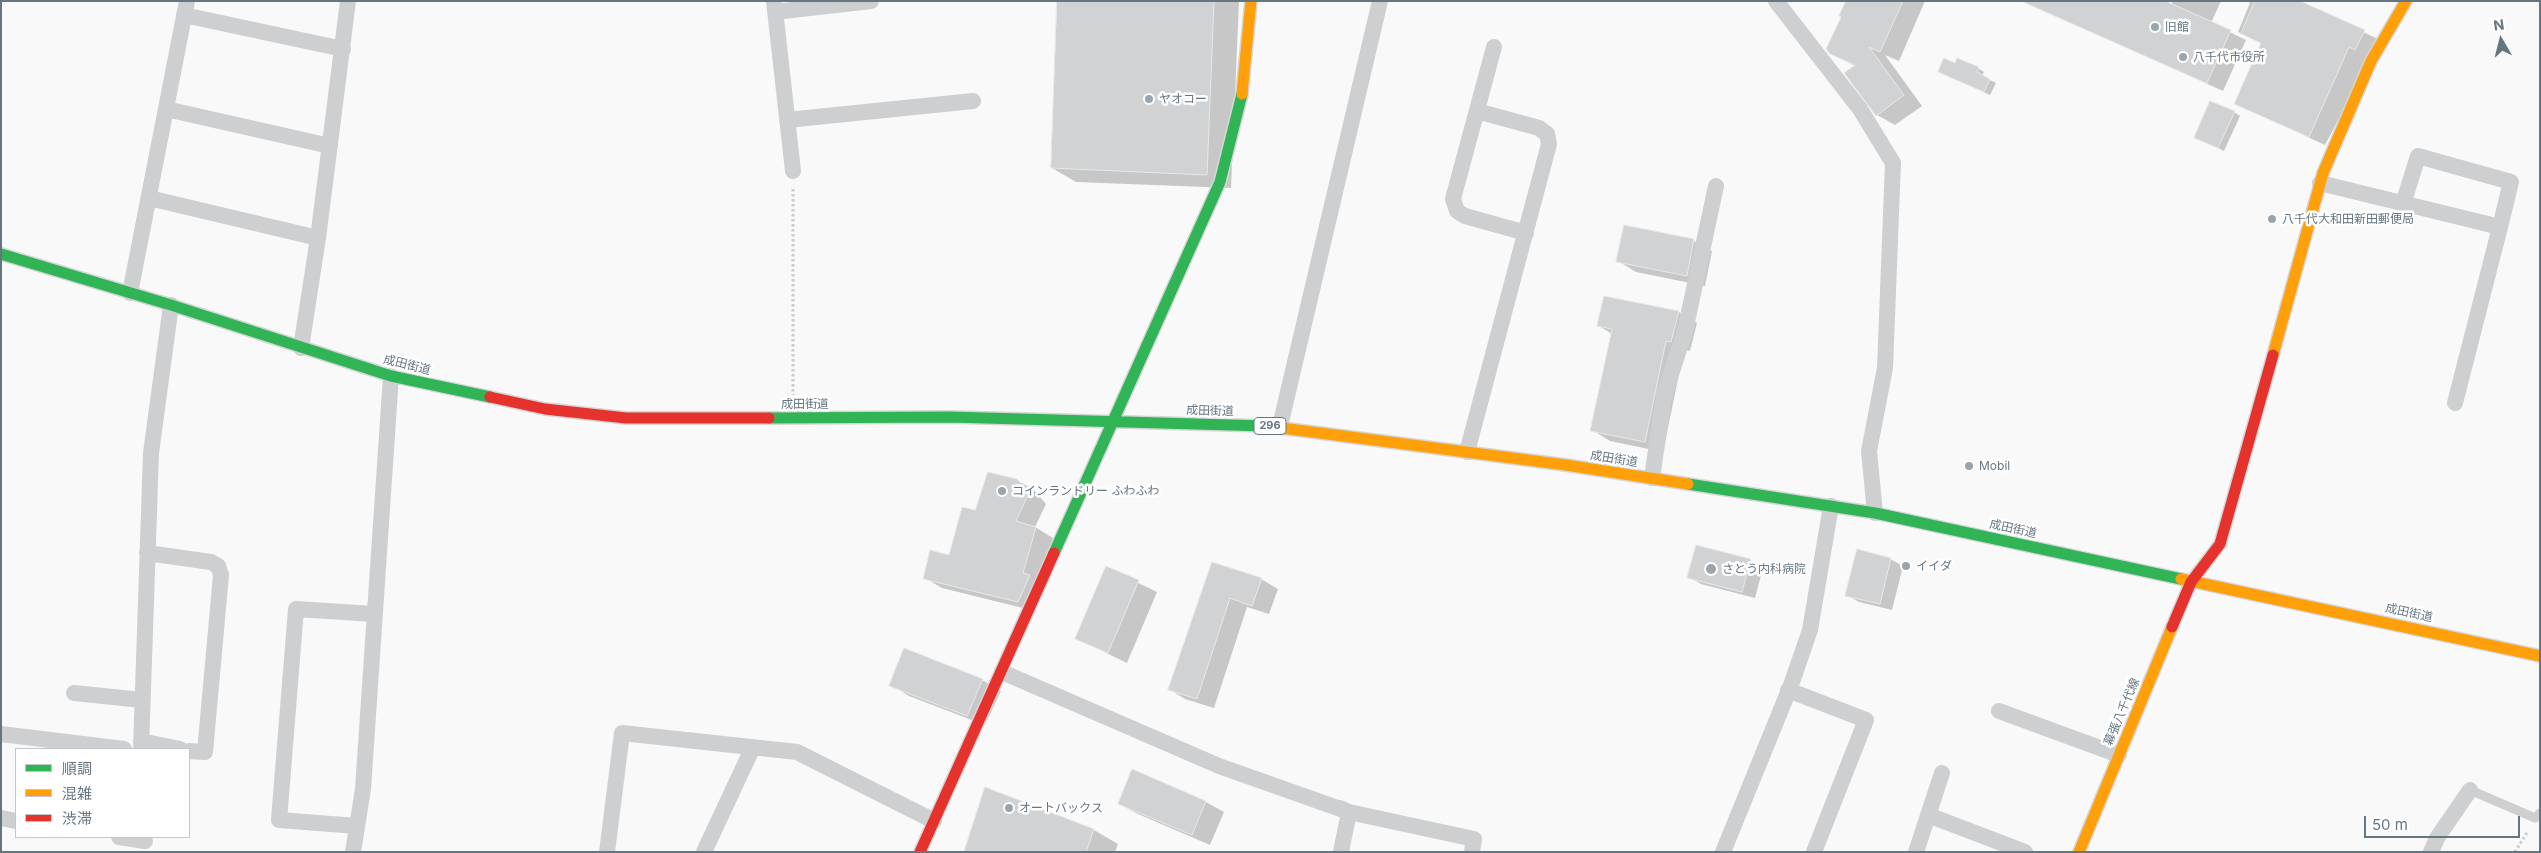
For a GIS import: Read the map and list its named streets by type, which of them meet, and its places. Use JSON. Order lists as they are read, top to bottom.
{
  "streets": {
    "main road": ["成田街道", "296", "幕張八千代線"]
  },
  "crossings": [
    ["成田街道", "幕張八千代線"]
  ],
  "places": [
    "旧館",
    "八千代市役所",
    "ヤオコー",
    "八千代大和田新田郵便局",
    "Mobil",
    "コインランドリー ふわふわ",
    "イイダ",
    "さとう内科病院",
    "オートバックス"
  ],
  "legend": ["順調", "混雑", "渋滞"],
  "scale_bar": "50 m",
  "north": "top"
}
